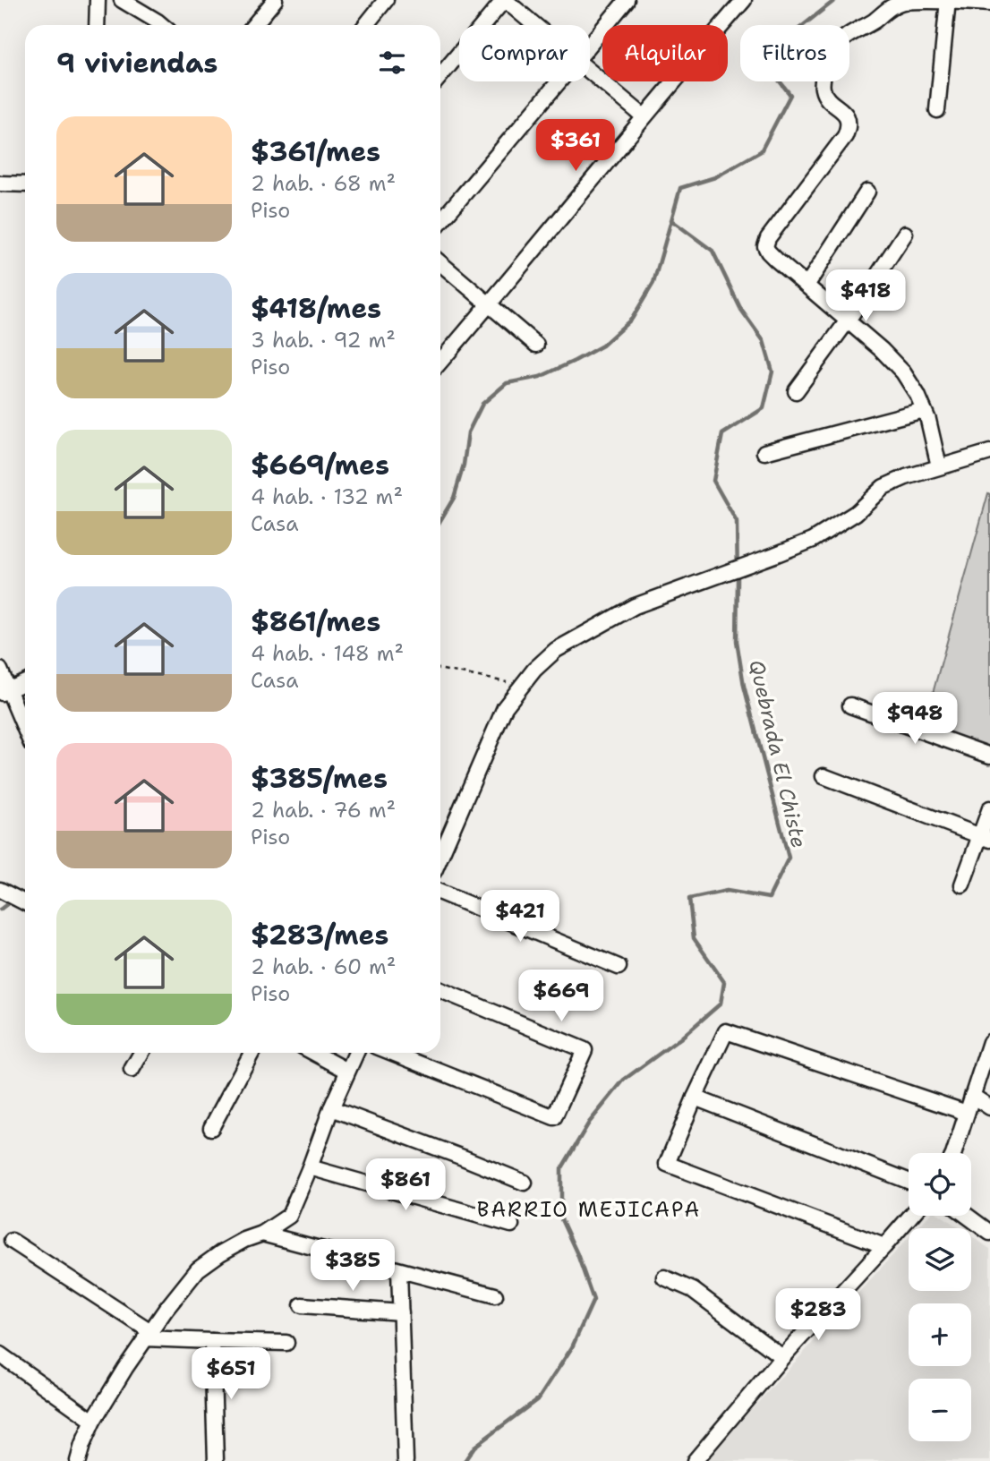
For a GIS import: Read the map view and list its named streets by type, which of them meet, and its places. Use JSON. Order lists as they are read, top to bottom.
{
  "districts": ["BARRIO MEJICAPA"],
  "water": ["Quebrada El Chiste"],
  "page": {
    "chip": ["Comprar", "Alquilar", "Filtros"],
    "heading": "9 viviendas",
    "list": [
      {
        "name": "$361/mes",
        "note": "2 hab. · 68 m² · Piso"
      },
      {
        "name": "$418/mes",
        "note": "3 hab. · 92 m² · Piso"
      },
      {
        "name": "$669/mes",
        "note": "4 hab. · 132 m² · Casa"
      },
      {
        "name": "$861/mes",
        "note": "4 hab. · 148 m² · Casa"
      },
      {
        "name": "$385/mes",
        "note": "2 hab. · 76 m² · Piso"
      },
      {
        "name": "$283/mes",
        "note": "2 hab. · 60 m² · Piso"
      }
    ],
    "price": [
      "$361",
      "$418",
      "$948",
      "$421",
      "$669",
      "$861",
      "$385",
      "$283",
      "$651"
    ],
    "map_buttons": ["+", "−"]
  }
}
